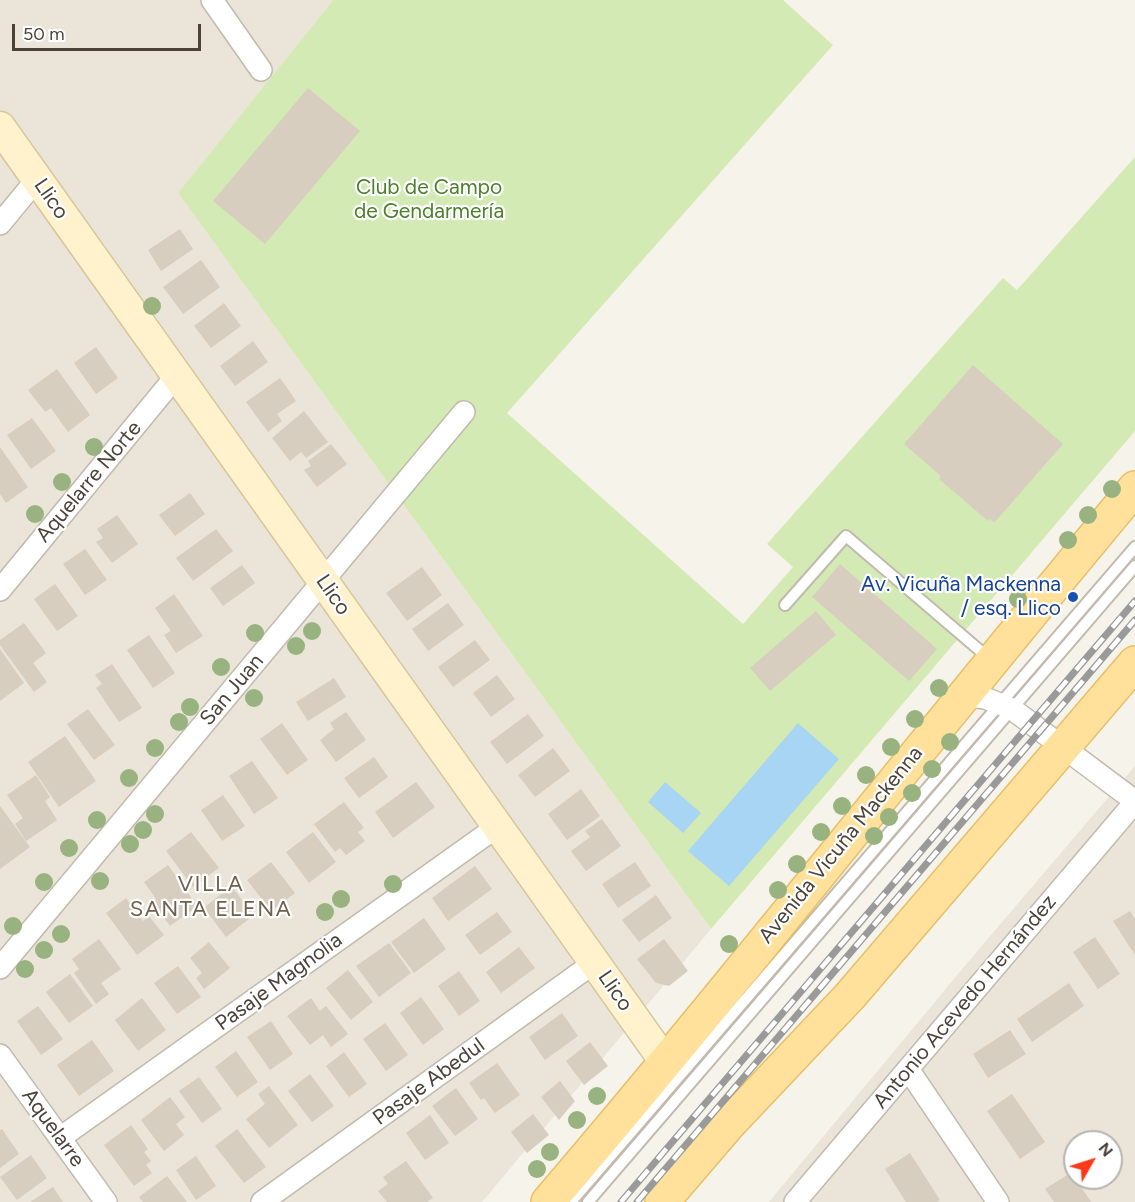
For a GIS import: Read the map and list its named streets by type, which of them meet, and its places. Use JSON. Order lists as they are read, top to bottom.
{
  "streets": {
    "main road": ["Avenida Vicuña Mackenna"],
    "street": [
      "Llico",
      "Aquelarre Norte",
      "San Juan",
      "Pasaje Magnolia",
      "Antonio Acevedo Hernández",
      "Pasaje Abedul",
      "Aquelarre"
    ]
  },
  "crossings": [
    ["Llico", "Aquelarre Norte"],
    ["Llico", "San Juan"],
    ["Llico", "Avenida Vicuña Mackenna"],
    ["Llico", "Pasaje Magnolia"],
    ["Llico", "Pasaje Abedul"],
    ["Pasaje Magnolia", "Aquelarre"]
  ],
  "districts": ["VILLA SANTA ELENA"],
  "parks": ["Club de Campo de Gendarmería"],
  "places": ["Av. Vicuña Mackenna / esq. Llico"],
  "scale_bar": "50 m",
  "north": "top right"
}
